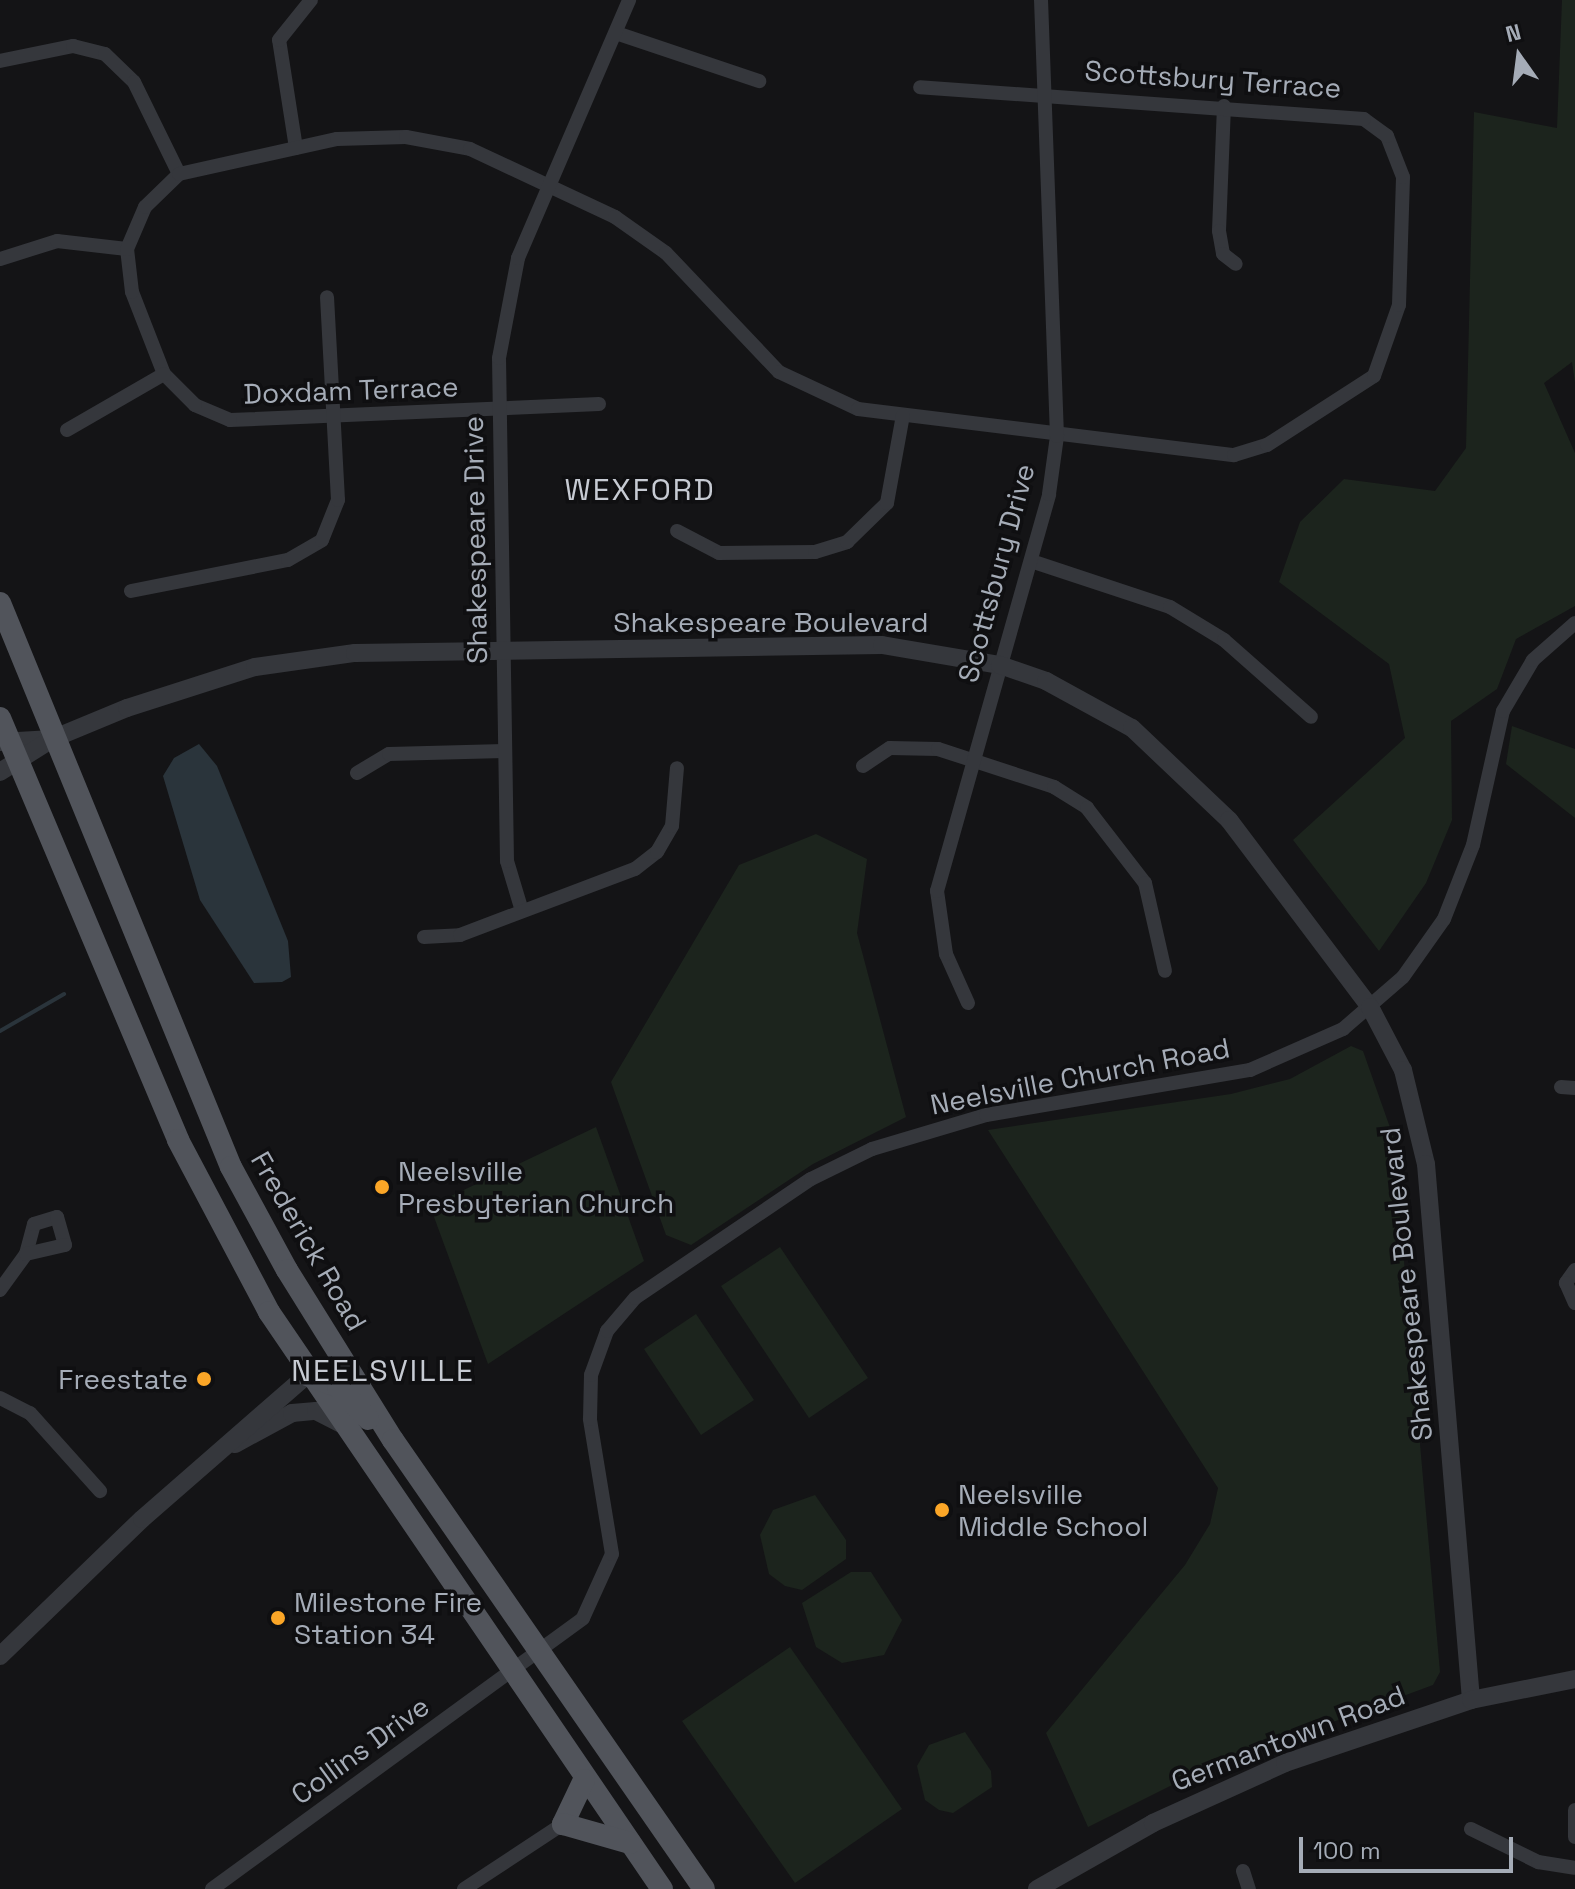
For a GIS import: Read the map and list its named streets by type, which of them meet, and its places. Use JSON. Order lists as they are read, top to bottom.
{
  "streets": {
    "main road": ["Frederick Road"],
    "street": [
      "Scottsbury Terrace",
      "Doxdam Terrace",
      "Shakespeare Drive",
      "Scottsbury Drive",
      "Shakespeare Boulevard",
      "Neelsville Church Road",
      "Germantown Road",
      "Collins Drive"
    ]
  },
  "crossings": [
    ["Scottsbury Terrace", "Scottsbury Drive"],
    ["Doxdam Terrace", "Shakespeare Drive"],
    ["Shakespeare Drive", "Shakespeare Boulevard"],
    ["Scottsbury Drive", "Shakespeare Boulevard"],
    ["Shakespeare Boulevard", "Neelsville Church Road"],
    ["Shakespeare Boulevard", "Frederick Road"],
    ["Shakespeare Boulevard", "Germantown Road"],
    ["Neelsville Church Road", "Frederick Road"],
    ["Neelsville Church Road", "Collins Drive"],
    ["Frederick Road", "Collins Drive"]
  ],
  "districts": ["WEXFORD", "NEELSVILLE"],
  "places": [
    "Neelsville Presbyterian Church",
    "Freestate",
    "Neelsville Middle School",
    "Milestone Fire Station 34"
  ],
  "scale_bar": "100 m",
  "north": "top"
}
